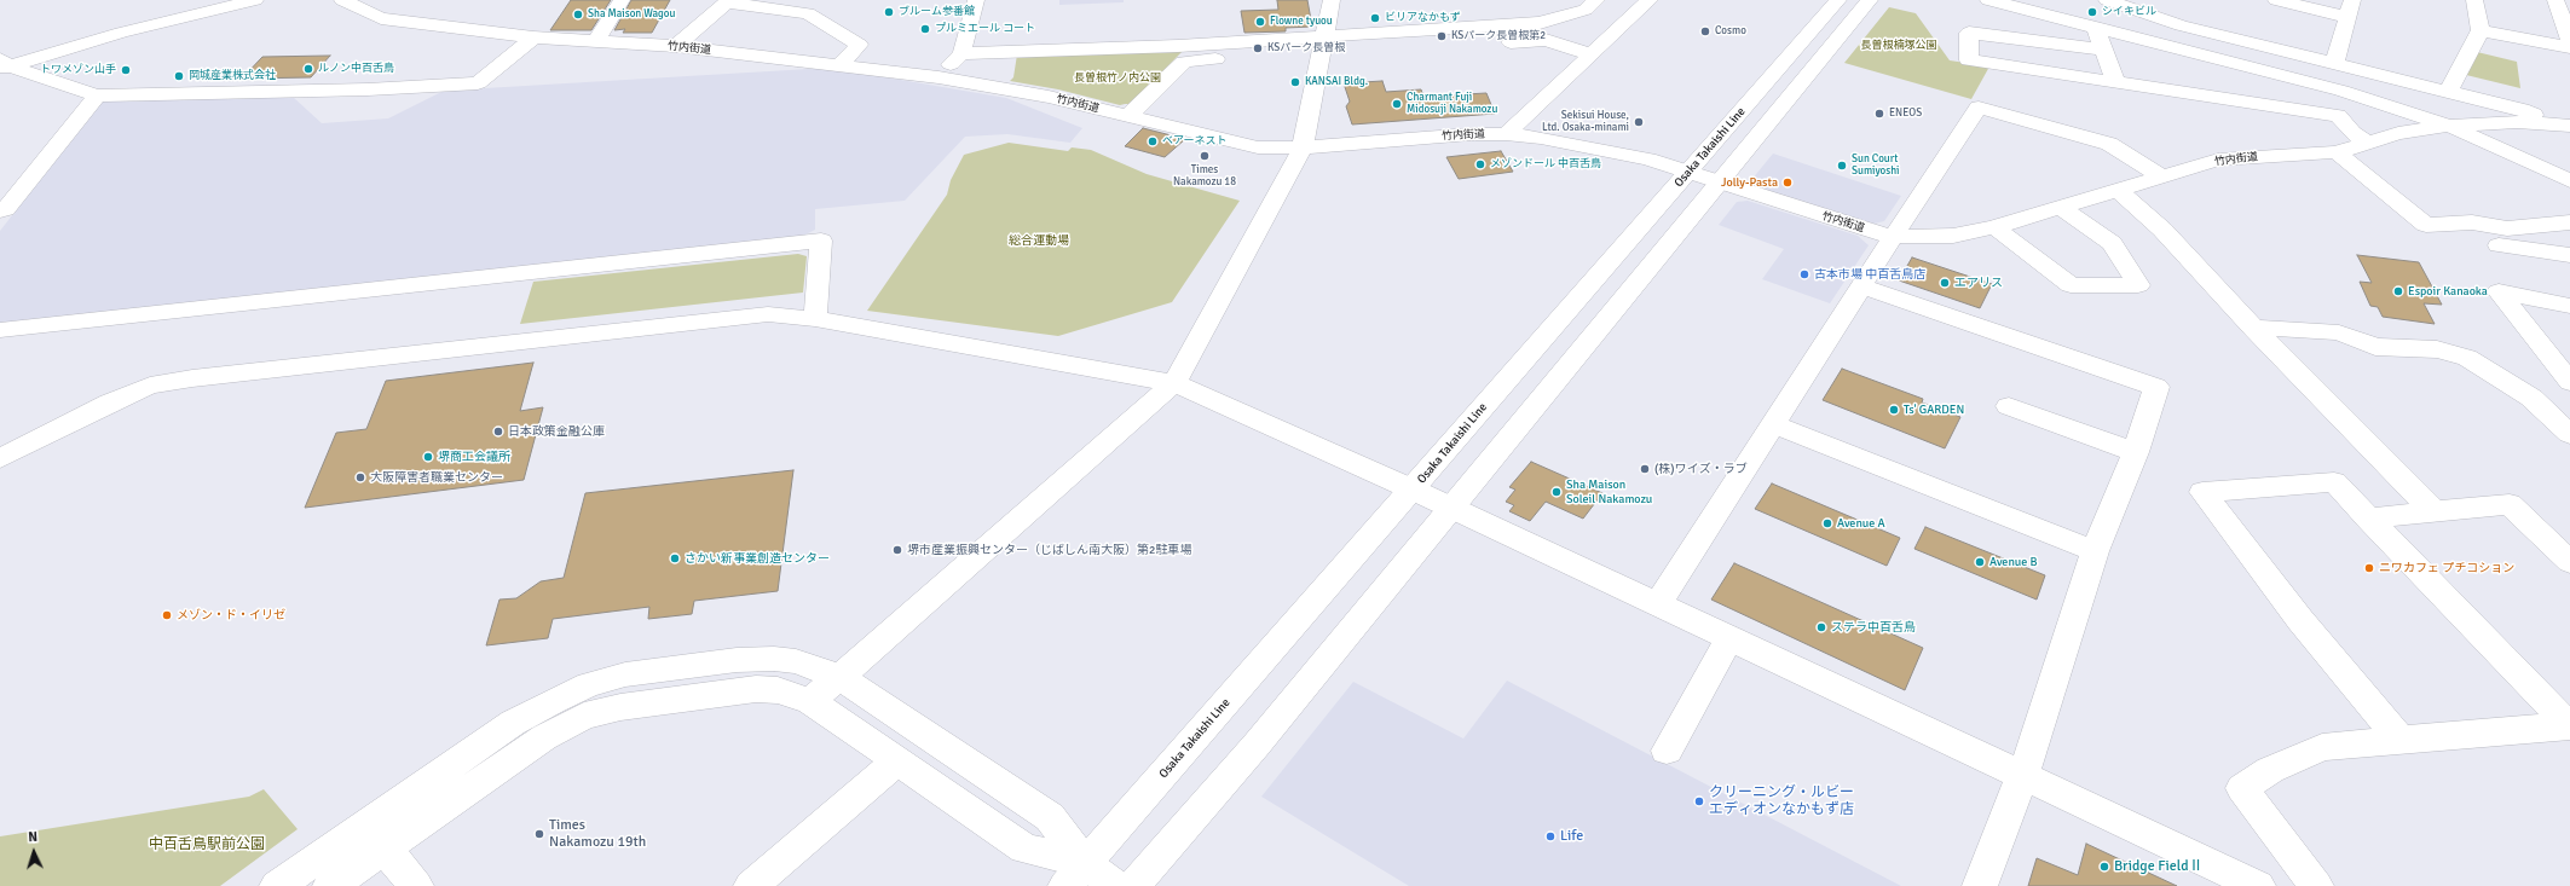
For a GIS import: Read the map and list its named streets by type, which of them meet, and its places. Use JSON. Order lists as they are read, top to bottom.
{
  "streets": {
    "street": ["竹内街道", "Osaka Takaishi Line"]
  },
  "crossings": [
    ["竹内街道", "Osaka Takaishi Line"]
  ],
  "parks": [
    "長曽根楠塚公園",
    "長曽根竹ノ内公園",
    "総合運動場",
    "中百舌鳥駅前公園"
  ],
  "places": [
    "ブルーム参番館",
    "シイキビル",
    "Sha Maison Wagou",
    "ビリアなかもず",
    "Flowne tyuou",
    "プルミエール コート",
    "Cosmo",
    "KSパーク長曽根第2",
    "KSパーク長曽根",
    "ルノン中百舌鳥",
    "トワメゾン山手",
    "岡城産業株式会社",
    "KANSAI Bldg.",
    "Charmant Fuji Midosuji Nakamozu",
    "ENEOS",
    "Sekisui House, Ltd. Osaka-minami",
    "ベアーネスト",
    "Times Nakamozu 18",
    "メゾンドール 中百舌鳥",
    "Sun Court Sumiyoshi",
    "Jolly-Pasta",
    "古本市場 中百舌鳥店",
    "エアリス",
    "Espoir Kanaoka",
    "Ts' GARDEN",
    "日本政策金融公庫",
    "堺商工会議所",
    "(株)ワイズ・ラブ",
    "大阪障害者職業センター",
    "Sha Maison Soleil Nakamozu",
    "Avenue A",
    "堺市産業振興センター（じばしん南大阪）第2駐車場",
    "さかい新事業創造センター",
    "Avenue B",
    "ニワカフェ プチコション",
    "メゾン・ド・イリゼ",
    "ステラ中百舌鳥",
    "クリーニング・ルビー エディオンなかもず店",
    "Times Nakamozu 19th",
    "Life",
    "Bridge FieldⅡ"
  ],
  "north": "top"
}
